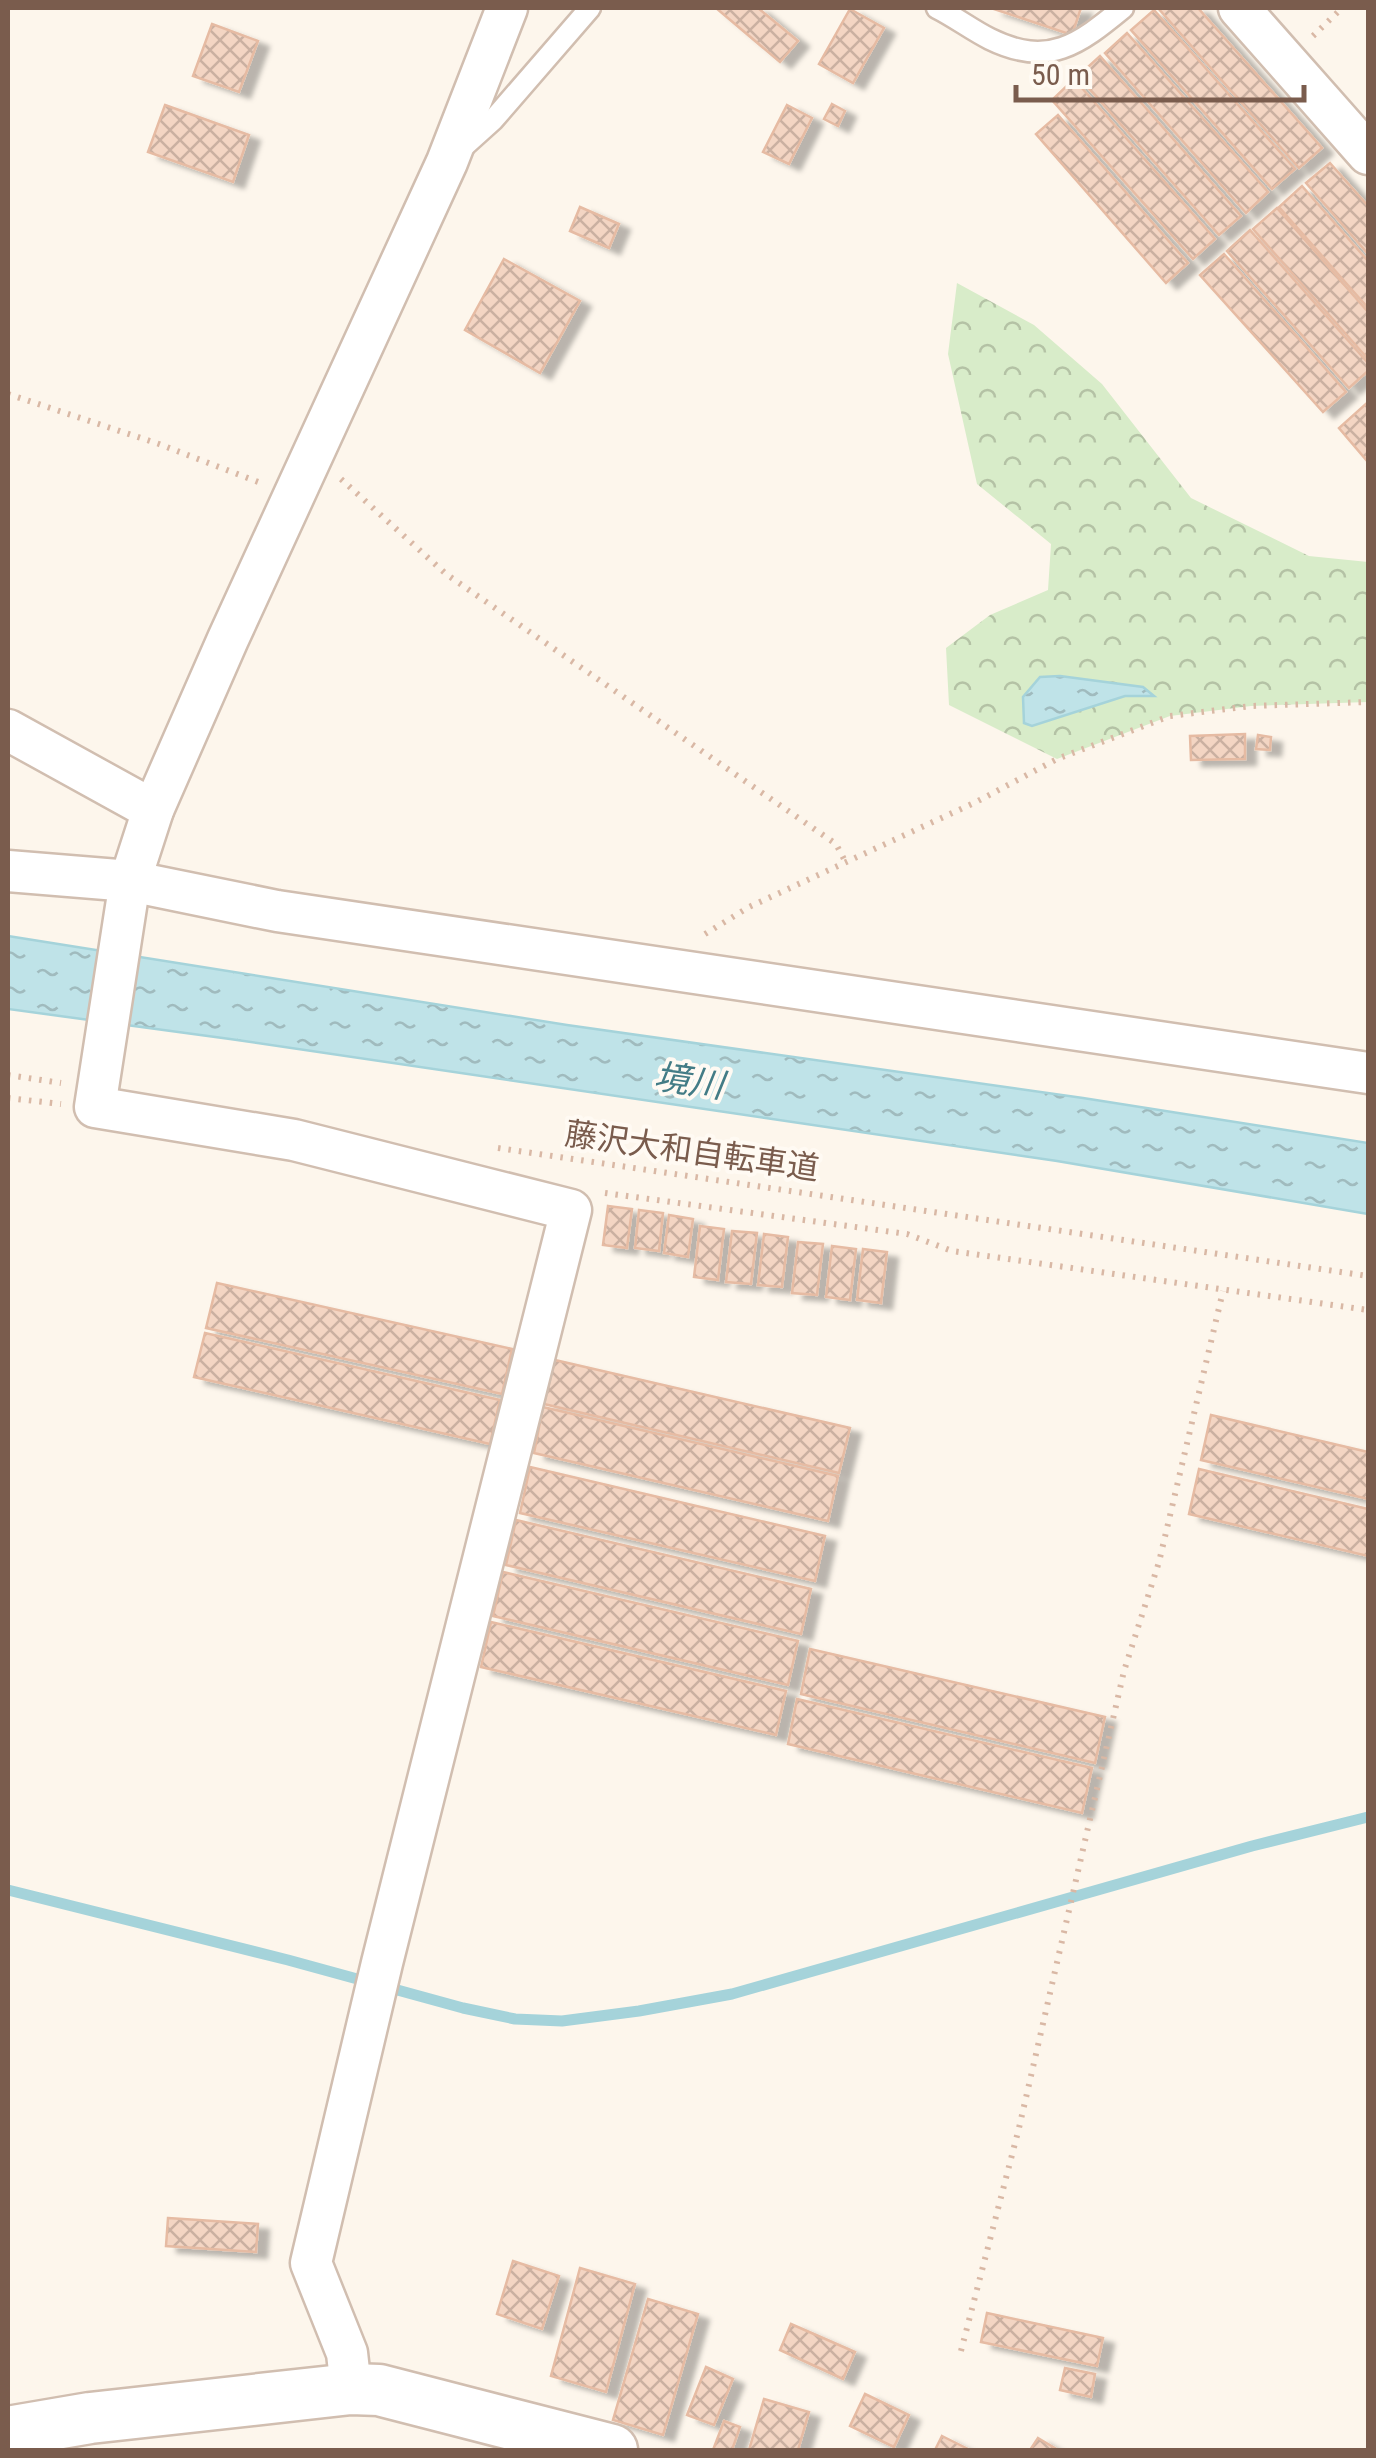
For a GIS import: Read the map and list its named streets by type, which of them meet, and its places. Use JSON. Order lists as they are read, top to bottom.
{
  "streets": {
    "path": ["藤沢大和自転車道"]
  },
  "water": ["境川"],
  "scale_bar": "50 m"
}
